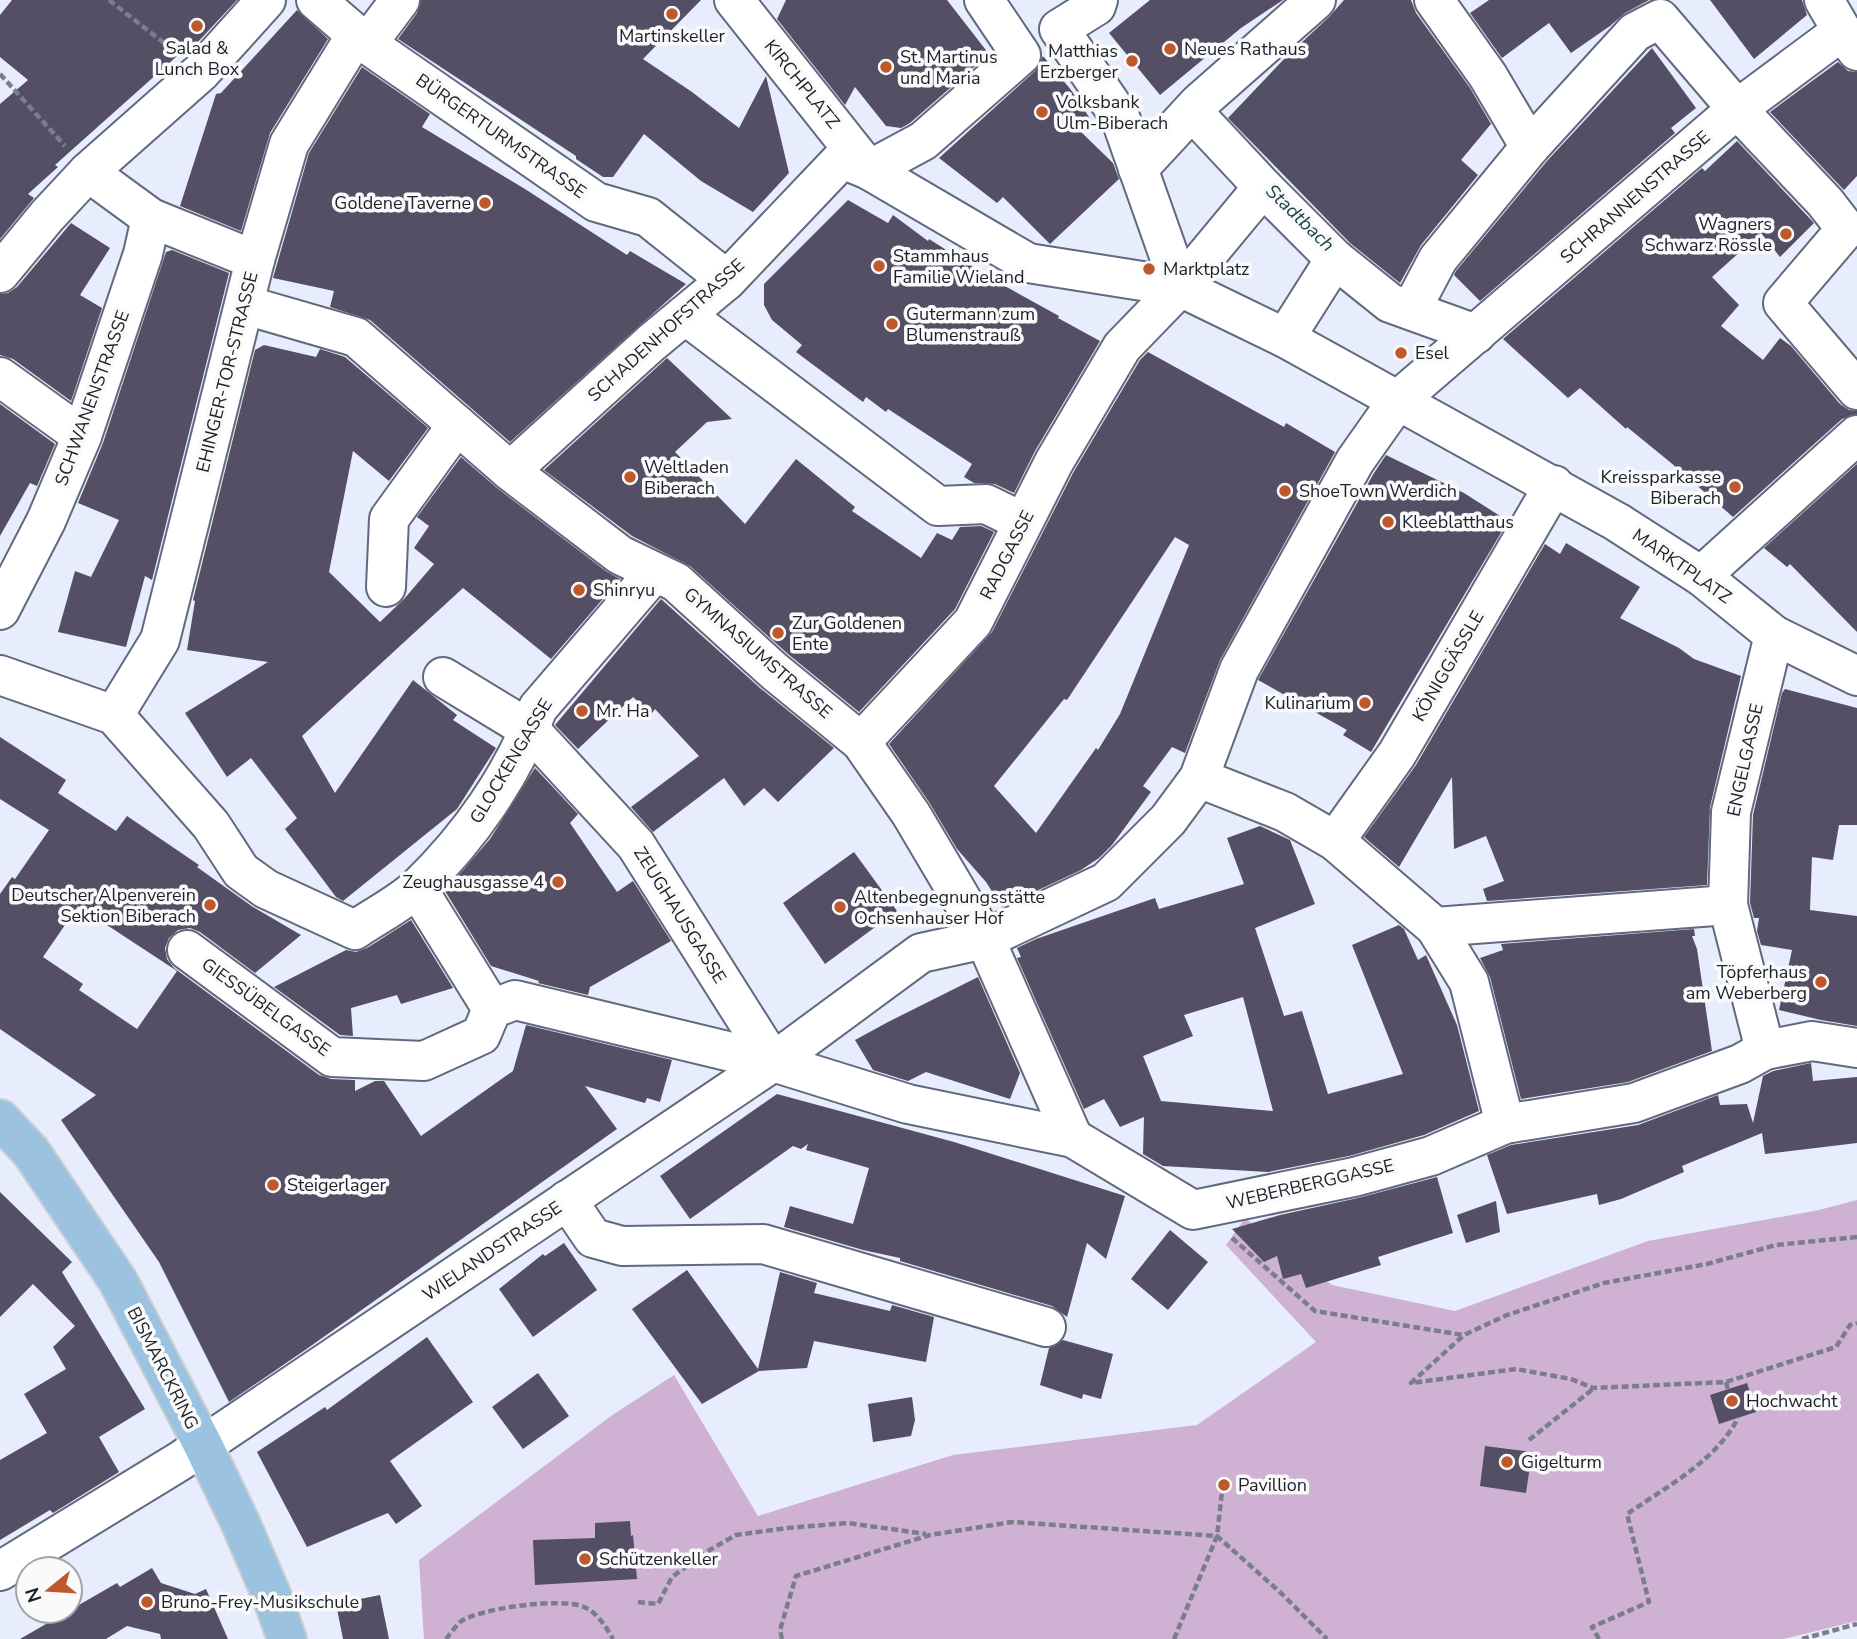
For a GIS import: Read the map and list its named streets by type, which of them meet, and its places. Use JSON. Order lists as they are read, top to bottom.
{
  "streets": {
    "main road": ["BISMARCKRING"],
    "street": [
      "KIRCHPLATZ",
      "BÜRGERTURMSTRASSE",
      "SCHRANNENSTRASSE",
      "SCHADENHOFSTRASSE",
      "EHINGER-TOR-STRASSE",
      "SCHWANENSTRASSE",
      "RADGASSE",
      "MARKTPLATZ",
      "GYMNASIUMSTRASSE",
      "KÖNIGGÄSSLE",
      "ENGELGASSE",
      "GLOCKENGASSE",
      "ZEUGHAUSGASSE",
      "GIESSÜBELGASSE",
      "WEBERBERGGASSE",
      "WIELANDSTRASSE"
    ]
  },
  "crossings": [
    ["KIRCHPLATZ", "SCHADENHOFSTRASSE"],
    ["KIRCHPLATZ", "MARKTPLATZ"],
    ["BÜRGERTURMSTRASSE", "SCHADENHOFSTRASSE"],
    ["BÜRGERTURMSTRASSE", "EHINGER-TOR-STRASSE"],
    ["SCHRANNENSTRASSE", "MARKTPLATZ"],
    ["SCHRANNENSTRASSE", "WIELANDSTRASSE"],
    ["SCHADENHOFSTRASSE", "MARKTPLATZ"],
    ["SCHADENHOFSTRASSE", "GYMNASIUMSTRASSE"],
    ["EHINGER-TOR-STRASSE", "GYMNASIUMSTRASSE"],
    ["EHINGER-TOR-STRASSE", "GLOCKENGASSE"],
    ["RADGASSE", "MARKTPLATZ"],
    ["RADGASSE", "GYMNASIUMSTRASSE"],
    ["MARKTPLATZ", "KÖNIGGÄSSLE"],
    ["MARKTPLATZ", "ENGELGASSE"],
    ["MARKTPLATZ", "WIELANDSTRASSE"],
    ["GYMNASIUMSTRASSE", "GLOCKENGASSE"],
    ["GYMNASIUMSTRASSE", "WEBERBERGGASSE"],
    ["GYMNASIUMSTRASSE", "WIELANDSTRASSE"],
    ["ENGELGASSE", "WEBERBERGGASSE"],
    ["GLOCKENGASSE", "ZEUGHAUSGASSE"],
    ["ZEUGHAUSGASSE", "WEBERBERGGASSE"],
    ["ZEUGHAUSGASSE", "WIELANDSTRASSE"],
    ["WEBERBERGGASSE", "WIELANDSTRASSE"],
    ["WIELANDSTRASSE", "BISMARCKRING"]
  ],
  "water": ["Stadtbach"],
  "places": [
    "Martinskeller",
    "Salad & Lunch Box",
    "Neues Rathaus",
    "Matthias Erzberger",
    "St. Martinus und Maria",
    "Volksbank Ulm-Biberach",
    "Goldene Taverne",
    "Wagners Schwarz Rössle",
    "Stammhaus Familie Wieland",
    "Marktplatz",
    "Gutermann zum Blumenstrauß",
    "Esel",
    "Weltladen Biberach",
    "Kreissparkasse Biberach",
    "ShoeTown Werdich",
    "Kleeblatthaus",
    "Shinryu",
    "Zur Goldenen Ente",
    "Kulinarium",
    "Mr. Ha",
    "Zeughausgasse 4",
    "Deutscher Alpenverein Sektion Biberach",
    "Altenbegegnungsstätte Ochsenhauser Hof",
    "Töpferhaus am Weberberg",
    "Steigerlager",
    "Hochwacht",
    "Gigelturm",
    "Pavillion",
    "Schützenkeller",
    "Bruno-Frey-Musikschule"
  ],
  "north": "left"
}
